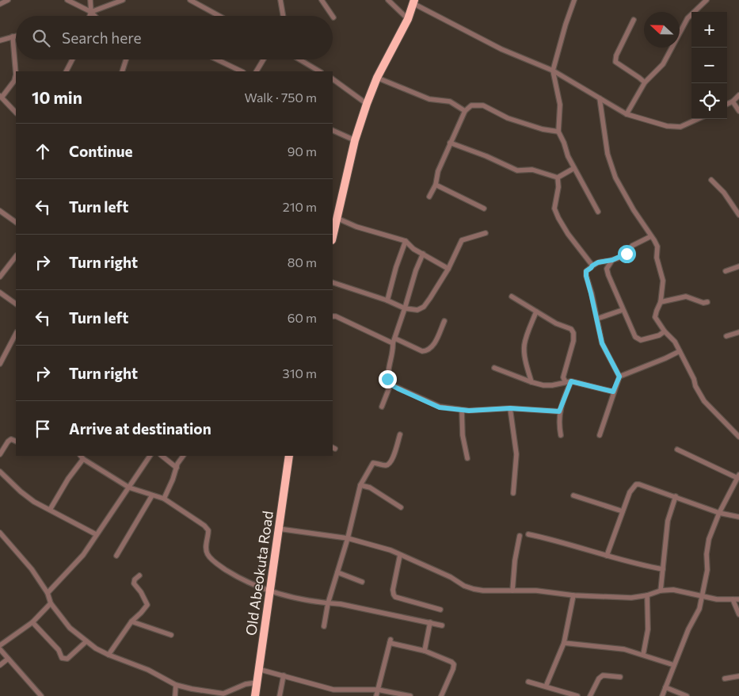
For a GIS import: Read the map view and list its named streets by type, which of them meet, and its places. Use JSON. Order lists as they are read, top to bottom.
{
  "streets": {
    "highway": ["Old Abeokuta Road"]
  },
  "north": "left",
  "page": {
    "map_buttons": ["+", "−"],
    "search": "Search here",
    "heading": ["10 min", "Walk · 750 m"],
    "list": [
      ["Continue", "90 m"],
      ["Turn left", "210 m"],
      ["Turn right", "80 m"],
      ["Turn left", "60 m"],
      ["Turn right", "310 m"],
      "Arrive at destination"
    ]
  }
}
